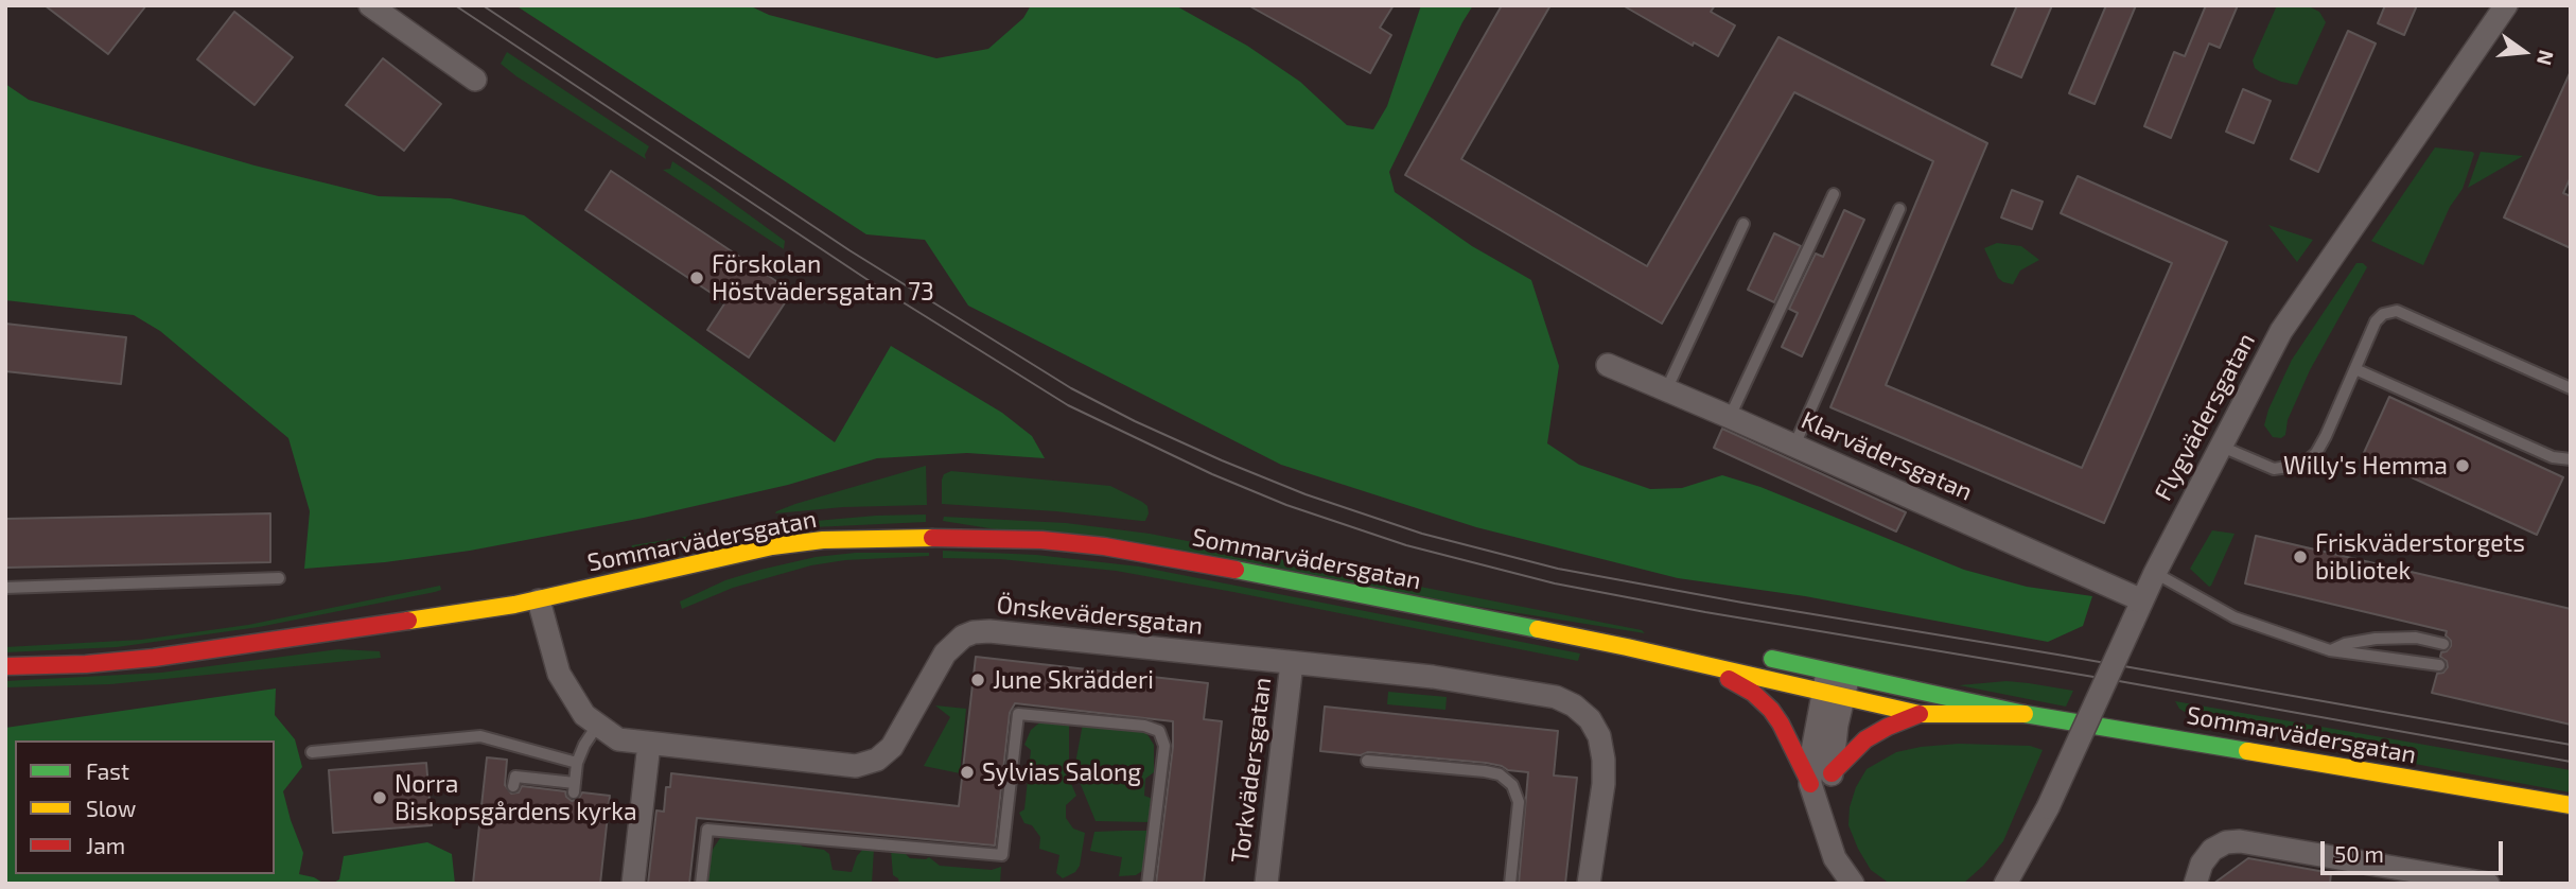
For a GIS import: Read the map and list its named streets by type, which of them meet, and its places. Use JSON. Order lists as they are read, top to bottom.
{
  "streets": {
    "street": [
      "Flygvädersgatan",
      "Klarvädersgatan",
      "Sommarvädersgatan",
      "Önskevädersgatan",
      "Torkvädersgatan"
    ]
  },
  "crossings": [
    ["Flygvädersgatan", "Klarvädersgatan"],
    ["Sommarvädersgatan", "Önskevädersgatan"],
    ["Önskevädersgatan", "Torkvädersgatan"]
  ],
  "places": [
    "Förskolan Höstvädersgatan 73",
    "Willy's Hemma",
    "Friskväderstorgets bibliotek",
    "June Skrädderi",
    "Sylvias Salong",
    "Norra Biskopsgårdens kyrka"
  ],
  "legend": ["Fast", "Slow", "Jam"],
  "scale_bar": "50 m",
  "north": "right"
}
